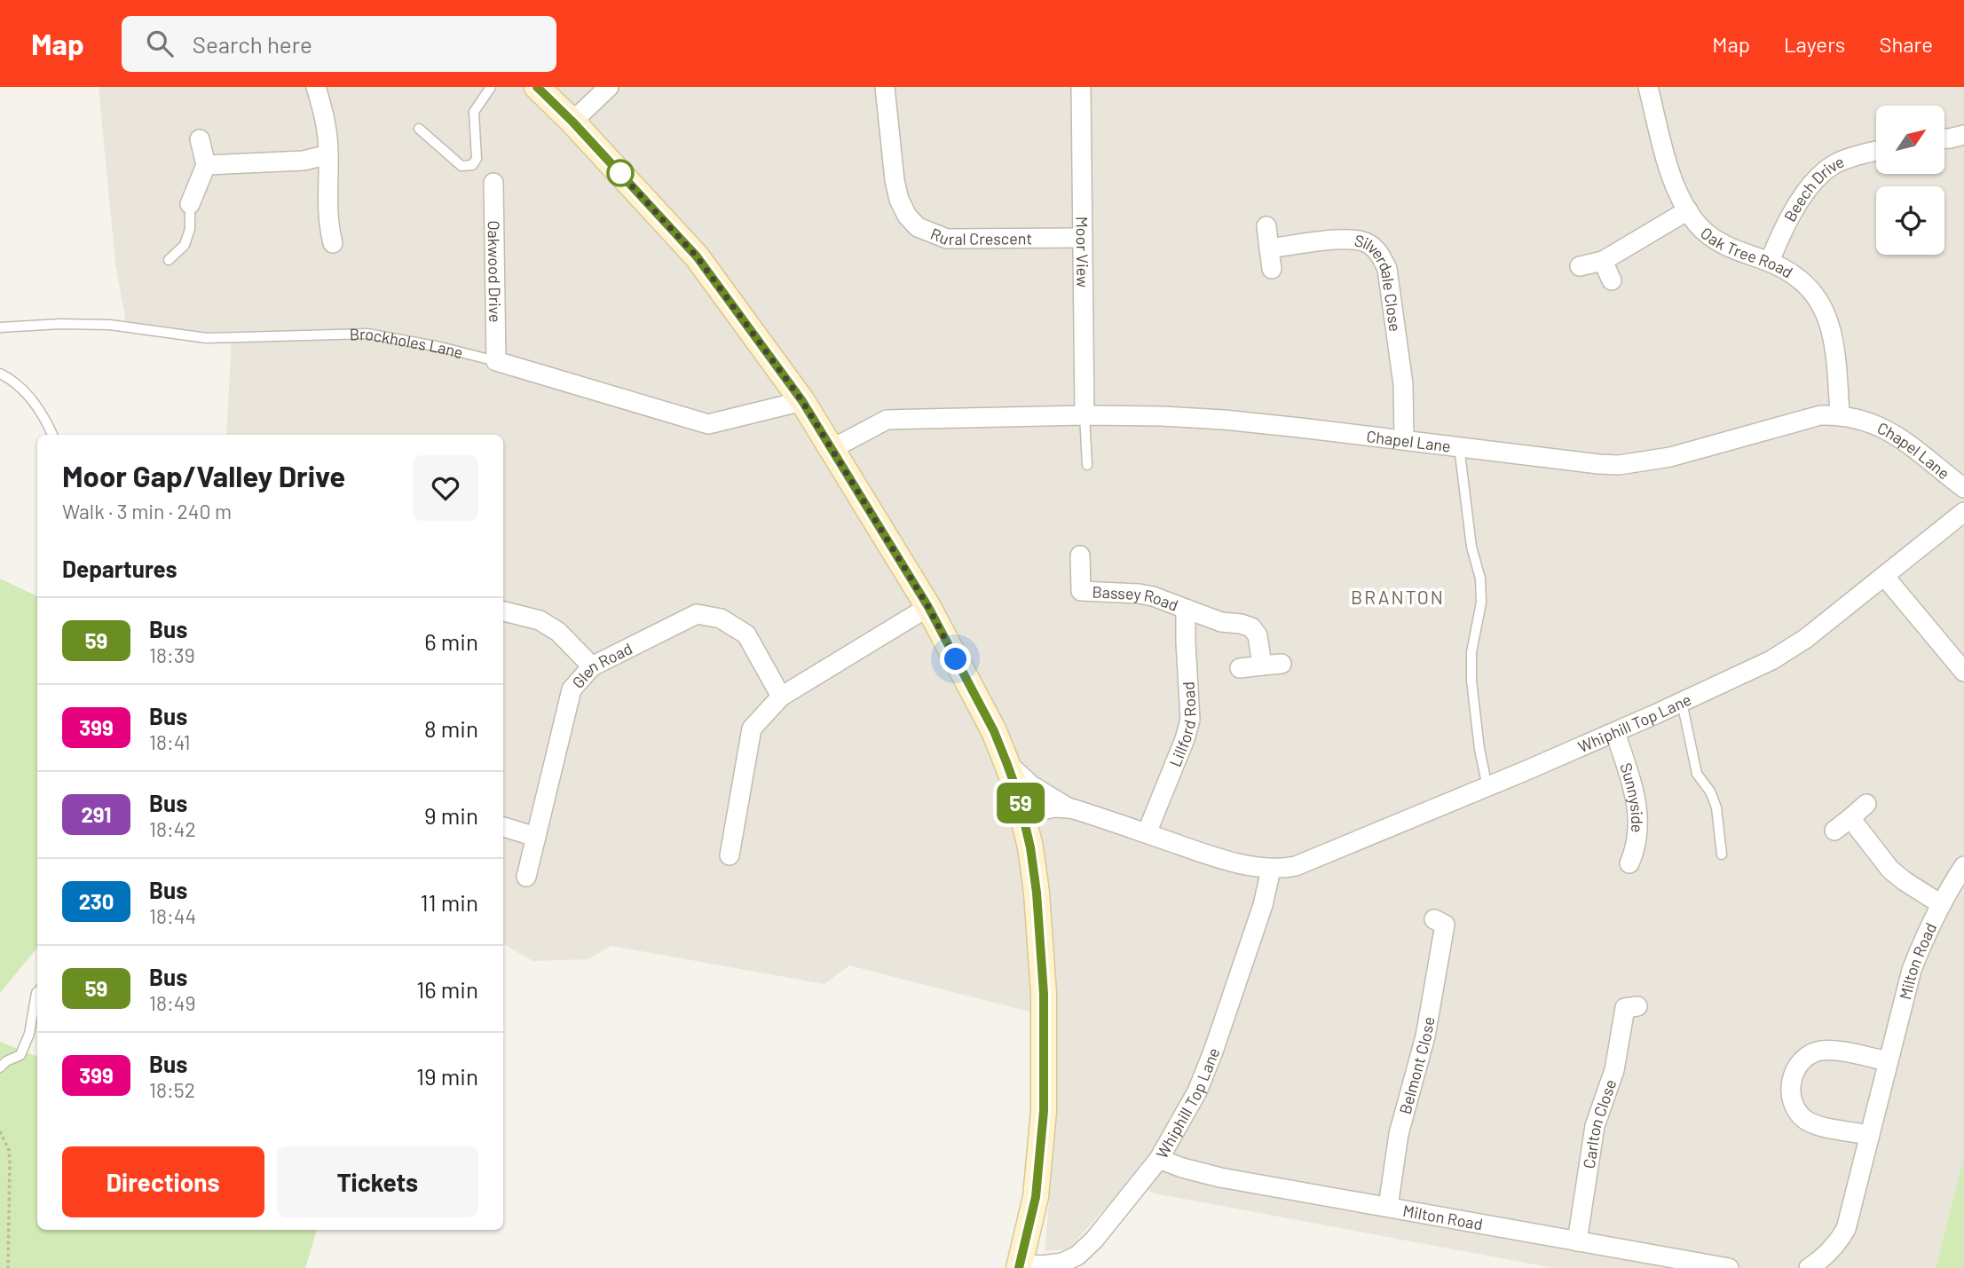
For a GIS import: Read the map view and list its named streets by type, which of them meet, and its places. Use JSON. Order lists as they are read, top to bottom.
{
  "streets": {
    "street": [
      "Beech Drive",
      "Rural Crescent",
      "Moor View",
      "Oak Tree Road",
      "Oakwood Drive",
      "Silverdale Close",
      "Brockholes Lane",
      "Chapel Lane",
      "Bassey Road",
      "Glen Road",
      "Whiphill Top Lane",
      "Lillford Road",
      "Sunnyside",
      "Milton Road",
      "Belmont Close",
      "Carlton Close"
    ]
  },
  "crossings": [
    ["Beech Drive", "Oak Tree Road"],
    ["Rural Crescent", "Moor View"],
    ["Moor View", "Chapel Lane"],
    ["Oak Tree Road", "Chapel Lane"],
    ["Oakwood Drive", "Brockholes Lane"],
    ["Silverdale Close", "Chapel Lane"],
    ["Bassey Road", "Lillford Road"],
    ["Whiphill Top Lane", "Lillford Road"],
    ["Whiphill Top Lane", "Sunnyside"],
    ["Whiphill Top Lane", "Milton Road"],
    ["Milton Road", "Belmont Close"],
    ["Milton Road", "Carlton Close"]
  ],
  "districts": ["BRANTON"],
  "lines": ["bus line 59"],
  "north": "top right",
  "page": {
    "header": "Map",
    "search": "Search here",
    "nav": ["Map", "Layers", "Share"],
    "on_map": "59",
    "heading": [
      ["Moor Gap/Valley Drive", "Walk · 3 min · 240 m"],
      "Departures"
    ],
    "list": [
      {
        "mark": "59",
        "name": "Bus",
        "note": "18:39",
        "value": "6 min"
      },
      {
        "mark": "399",
        "name": "Bus",
        "note": "18:41",
        "value": "8 min"
      },
      {
        "mark": "291",
        "name": "Bus",
        "note": "18:42",
        "value": "9 min"
      },
      {
        "mark": "230",
        "name": "Bus",
        "note": "18:44",
        "value": "11 min"
      },
      {
        "mark": "59",
        "name": "Bus",
        "note": "18:49",
        "value": "16 min"
      },
      {
        "mark": "399",
        "name": "Bus",
        "note": "18:52",
        "value": "19 min"
      }
    ],
    "buttons": ["Directions", "Tickets"]
  }
}
